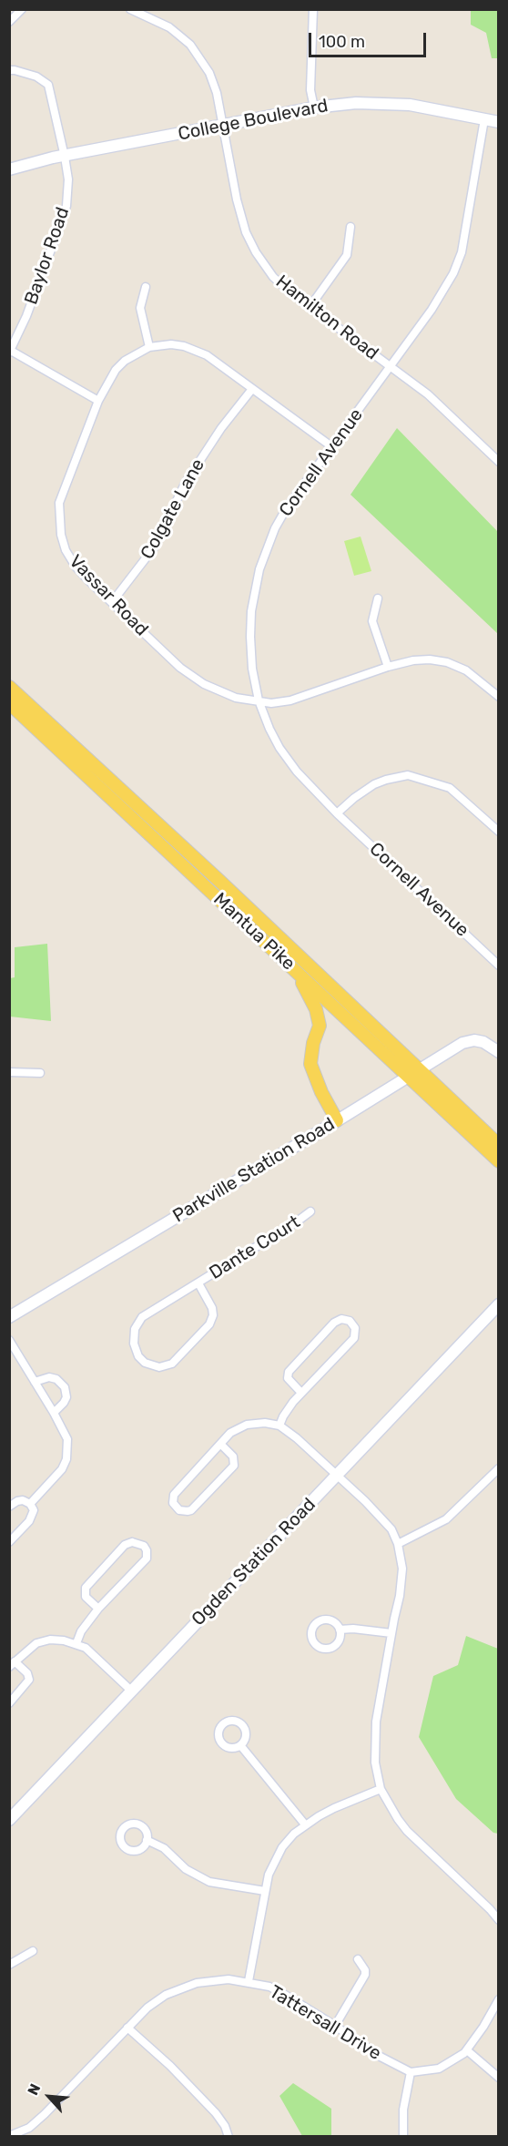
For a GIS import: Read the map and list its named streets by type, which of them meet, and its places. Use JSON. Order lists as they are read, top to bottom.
{
  "streets": {
    "main road": ["Mantua Pike"],
    "street": [
      "College Boulevard",
      "Baylor Road",
      "Hamilton Road",
      "Cornell Avenue",
      "Colgate Lane",
      "Vassar Road",
      "Parkville Station Road",
      "Dante Court",
      "Ogden Station Road",
      "Tattersall Drive"
    ]
  },
  "crossings": [
    ["College Boulevard", "Baylor Road"],
    ["College Boulevard", "Hamilton Road"],
    ["College Boulevard", "Cornell Avenue"],
    ["Hamilton Road", "Cornell Avenue"],
    ["Cornell Avenue", "Vassar Road"],
    ["Colgate Lane", "Vassar Road"],
    ["Mantua Pike", "Parkville Station Road"]
  ],
  "scale_bar": "100 m",
  "north": "top left"
}
